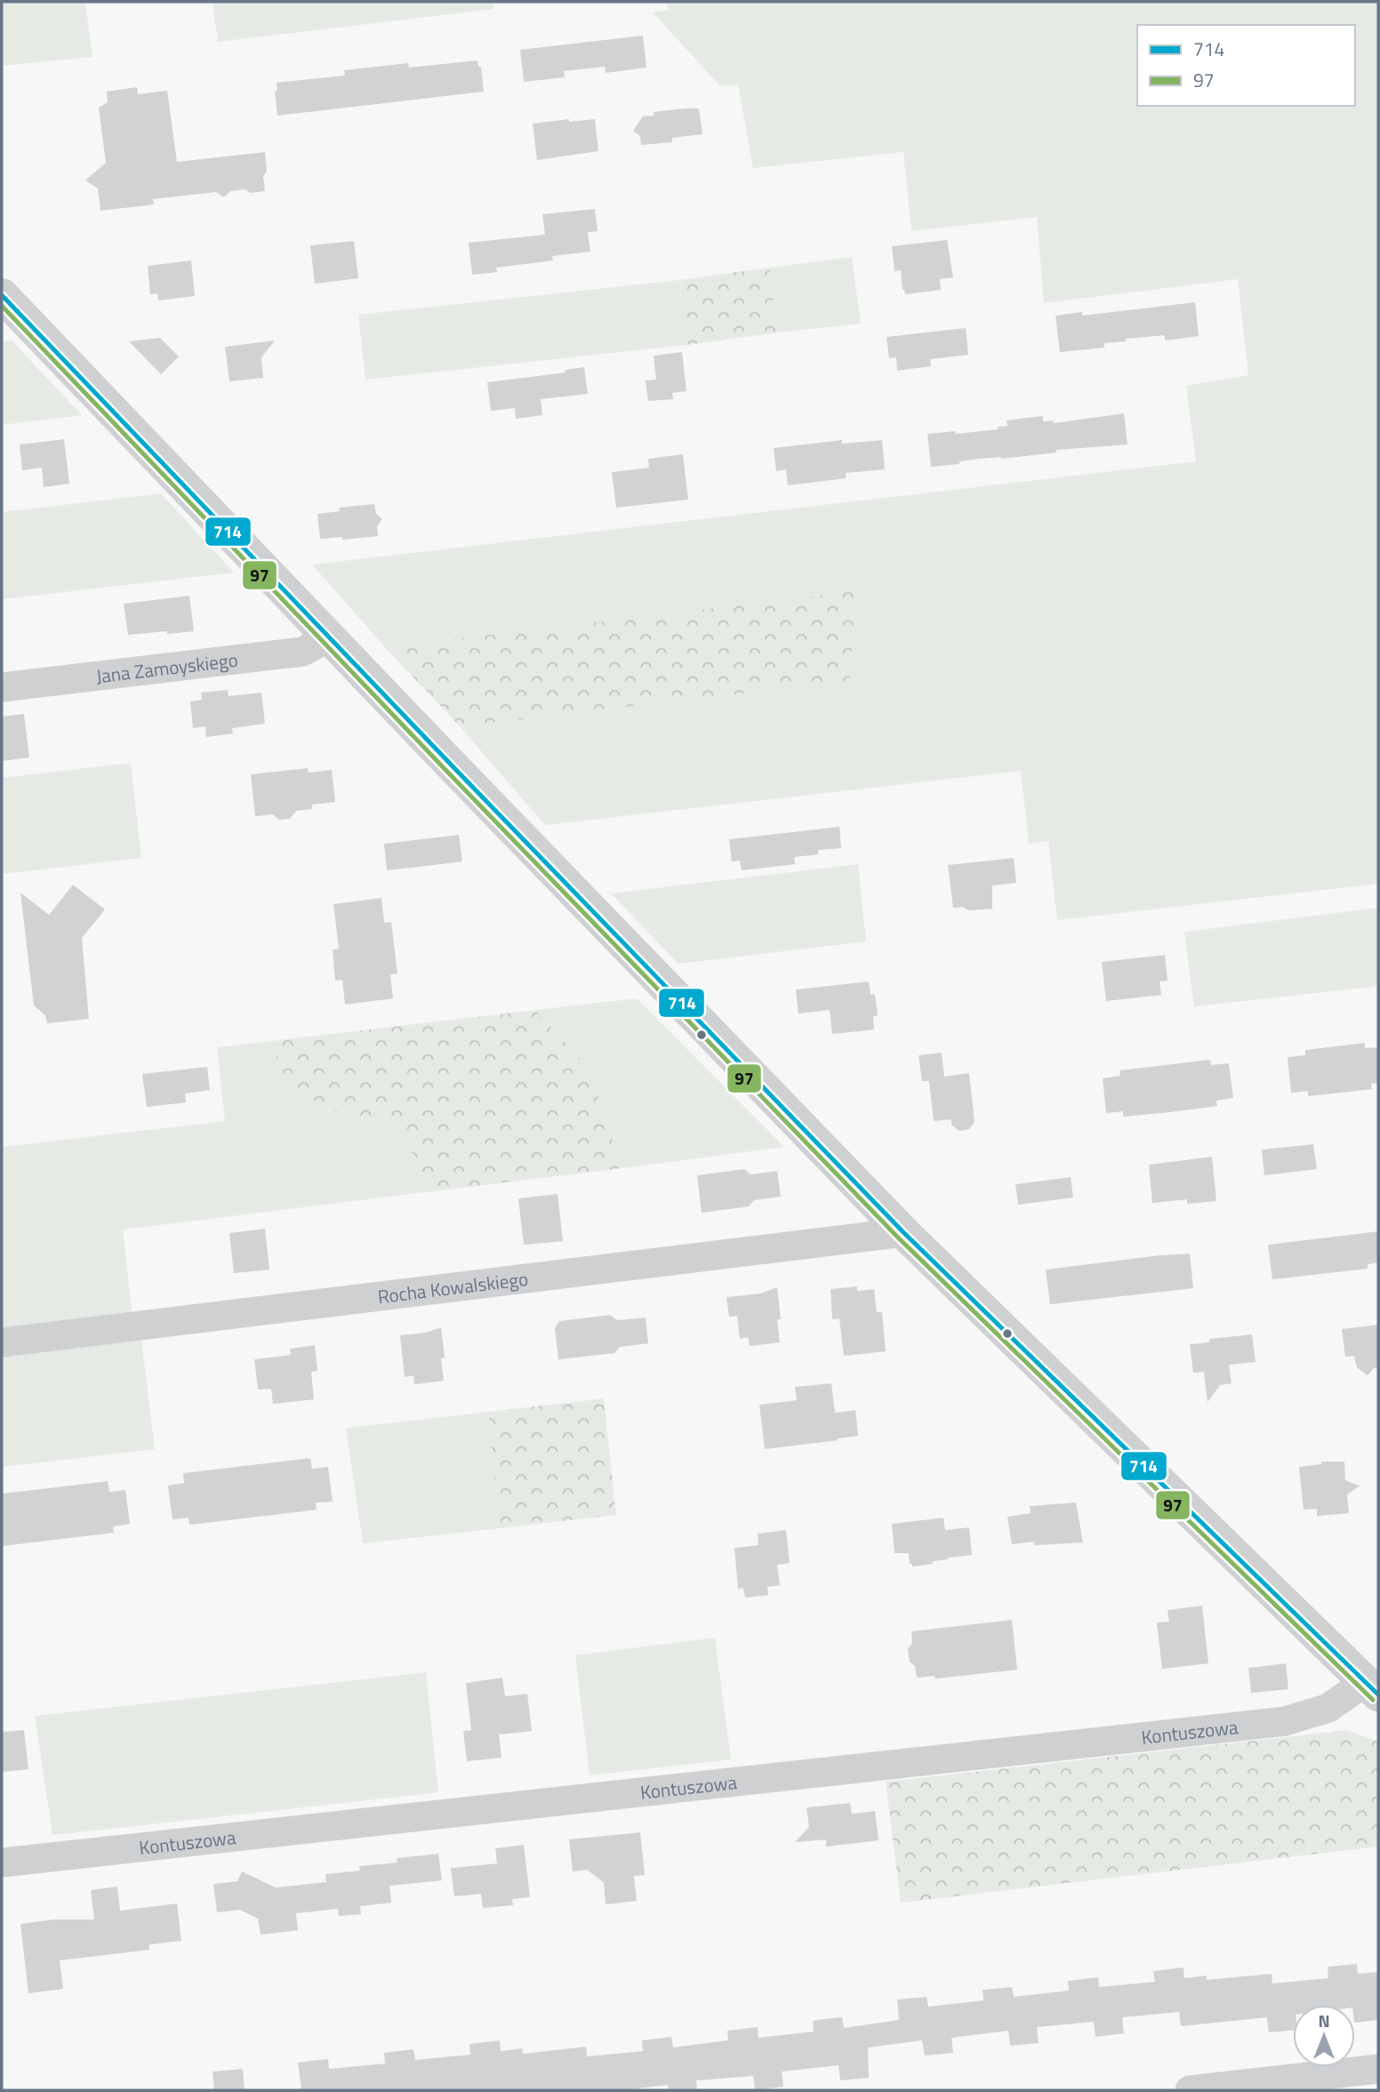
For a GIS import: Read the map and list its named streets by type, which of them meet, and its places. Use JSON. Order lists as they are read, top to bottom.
{
  "streets": {
    "street": ["Jana Zamoyskiego", "Rocha Kowalskiego", "Kontuszowa"]
  },
  "lines": ["transit line 714", "transit line 97"],
  "legend": ["714", "97"],
  "north": "top"
}
